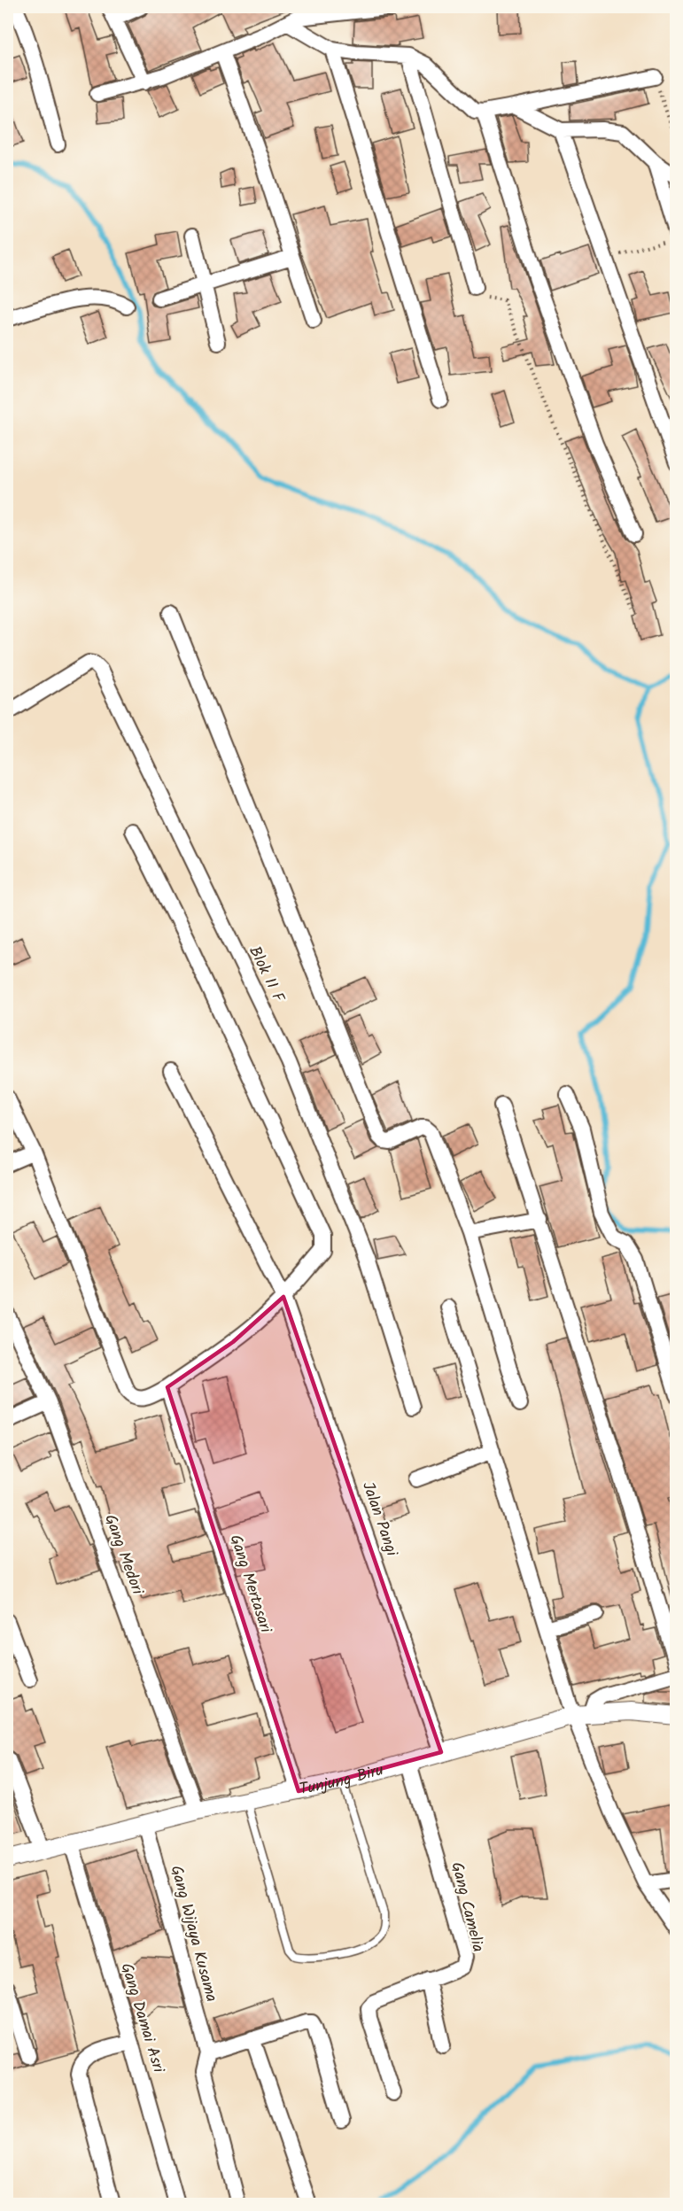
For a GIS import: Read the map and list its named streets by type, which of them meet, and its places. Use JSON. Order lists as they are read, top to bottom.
{
  "streets": {
    "street": [
      "Blok II F",
      "Jalan Pangi",
      "Gang Medori",
      "Gang Mertasari",
      "Tunjung Biru",
      "Gang Camelia",
      "Gang Wijaya Kusama",
      "Gang Damai Asri"
    ]
  },
  "crossings": [
    ["Jalan Pangi", "Tunjung Biru"],
    ["Gang Medori", "Tunjung Biru"],
    ["Gang Mertasari", "Tunjung Biru"],
    ["Tunjung Biru", "Gang Camelia"],
    ["Tunjung Biru", "Gang Wijaya Kusama"],
    ["Tunjung Biru", "Gang Damai Asri"]
  ]
}
